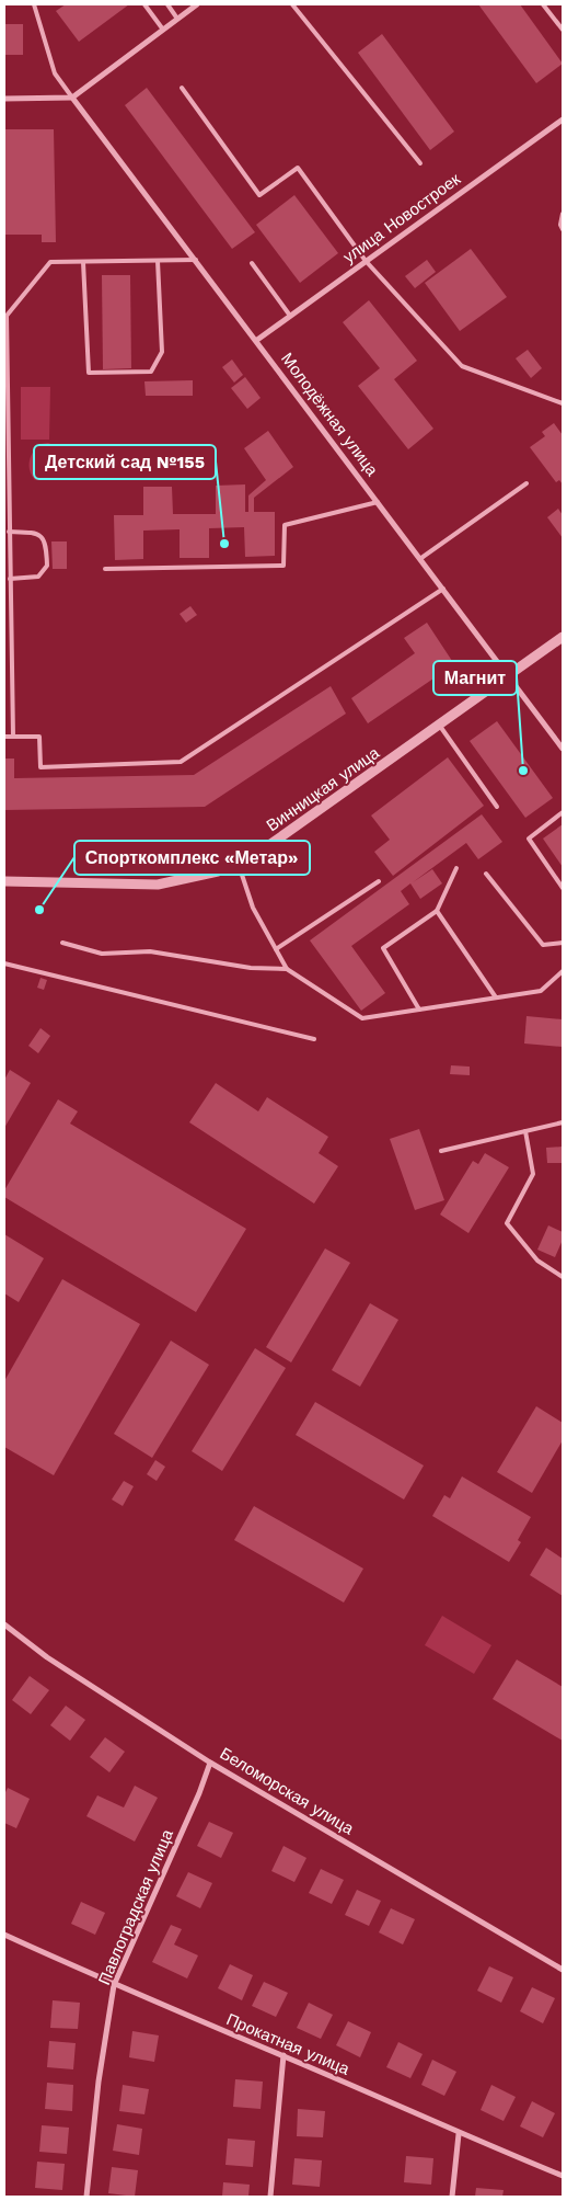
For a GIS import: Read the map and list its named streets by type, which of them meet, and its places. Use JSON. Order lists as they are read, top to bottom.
{
  "streets": {
    "street": [
      "улица Новостроек",
      "Молодёжная улица",
      "Винницкая улица",
      "Беломорская улица",
      "Павлоградская улица",
      "Прокатная улица"
    ]
  },
  "crossings": [
    ["улица Новостроек", "Молодёжная улица"],
    ["Молодёжная улица", "Винницкая улица"],
    ["Беломорская улица", "Павлоградская улица"],
    ["Павлоградская улица", "Прокатная улица"]
  ],
  "places": ["Детский сад №155", "Магнит", "Спорткомплекс «Метар»"]
}
